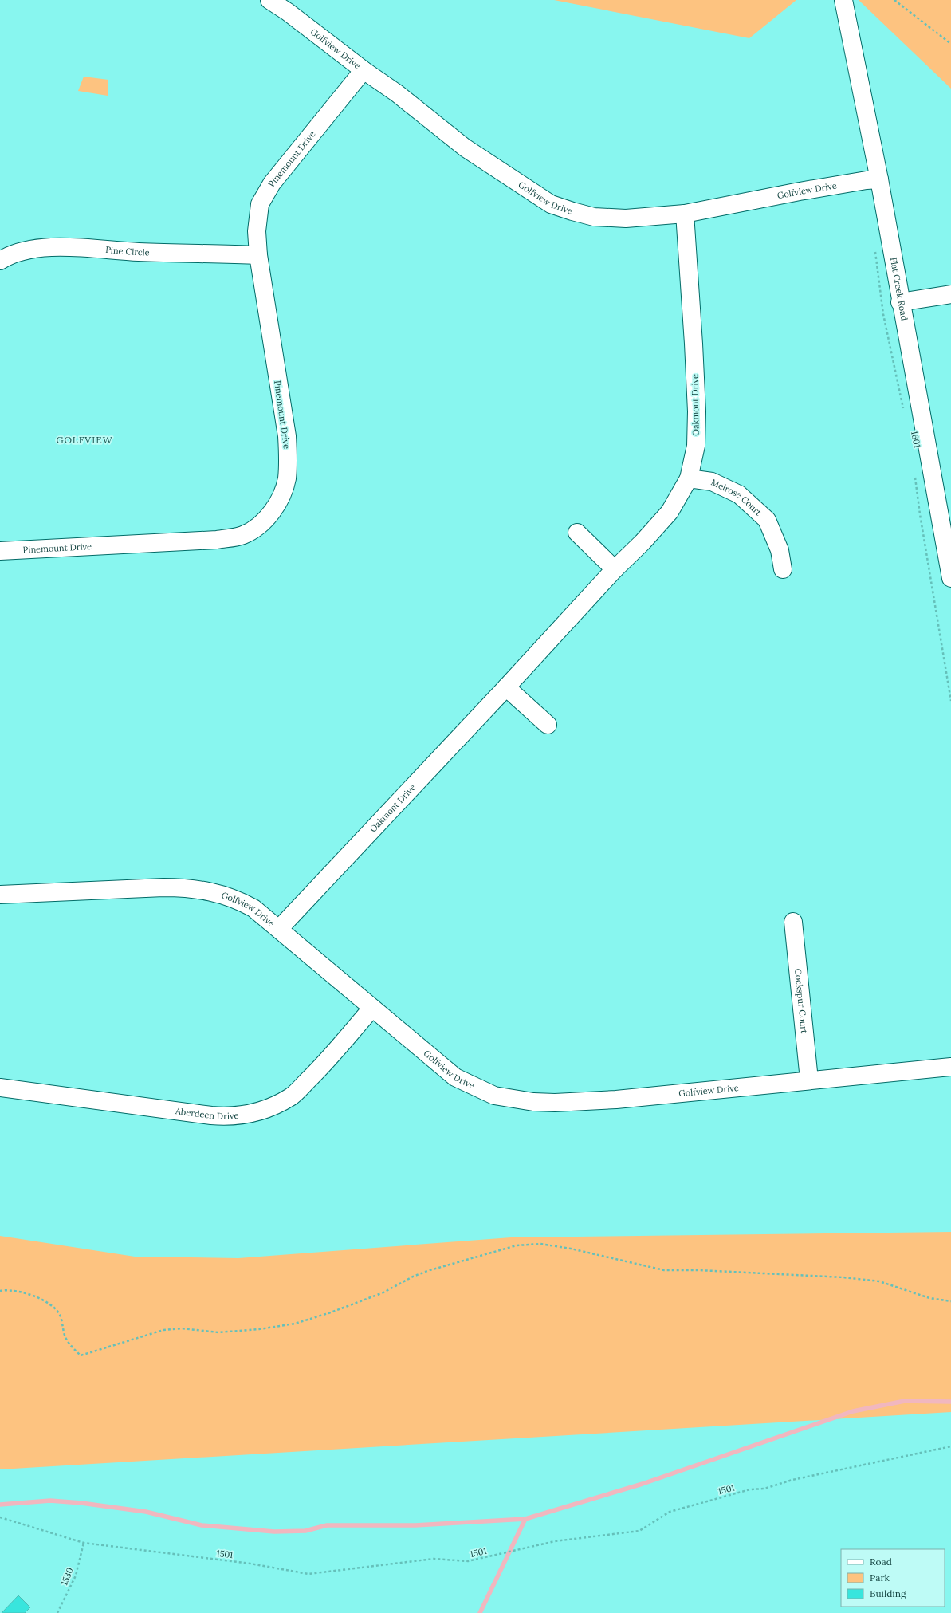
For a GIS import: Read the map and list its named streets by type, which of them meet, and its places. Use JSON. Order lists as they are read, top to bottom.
{
  "streets": {
    "street": [
      "Golfview Drive",
      "Pinemount Drive",
      "Pine Circle",
      "Flat Creek Road",
      "Oakmont Drive",
      "Melrose Court",
      "Cockspur Court",
      "Aberdeen Drive"
    ],
    "path": ["1501", "1530"]
  },
  "crossings": [
    ["Golfview Drive", "Pinemount Drive"],
    ["Golfview Drive", "Flat Creek Road"],
    ["Golfview Drive", "Oakmont Drive"],
    ["Golfview Drive", "Cockspur Court"],
    ["Golfview Drive", "Aberdeen Drive"],
    ["Pinemount Drive", "Pine Circle"],
    ["Oakmont Drive", "Melrose Court"],
    ["1501", "1530"]
  ],
  "districts": ["GOLFVIEW"],
  "legend": ["Road", "Park", "Building"]
}
